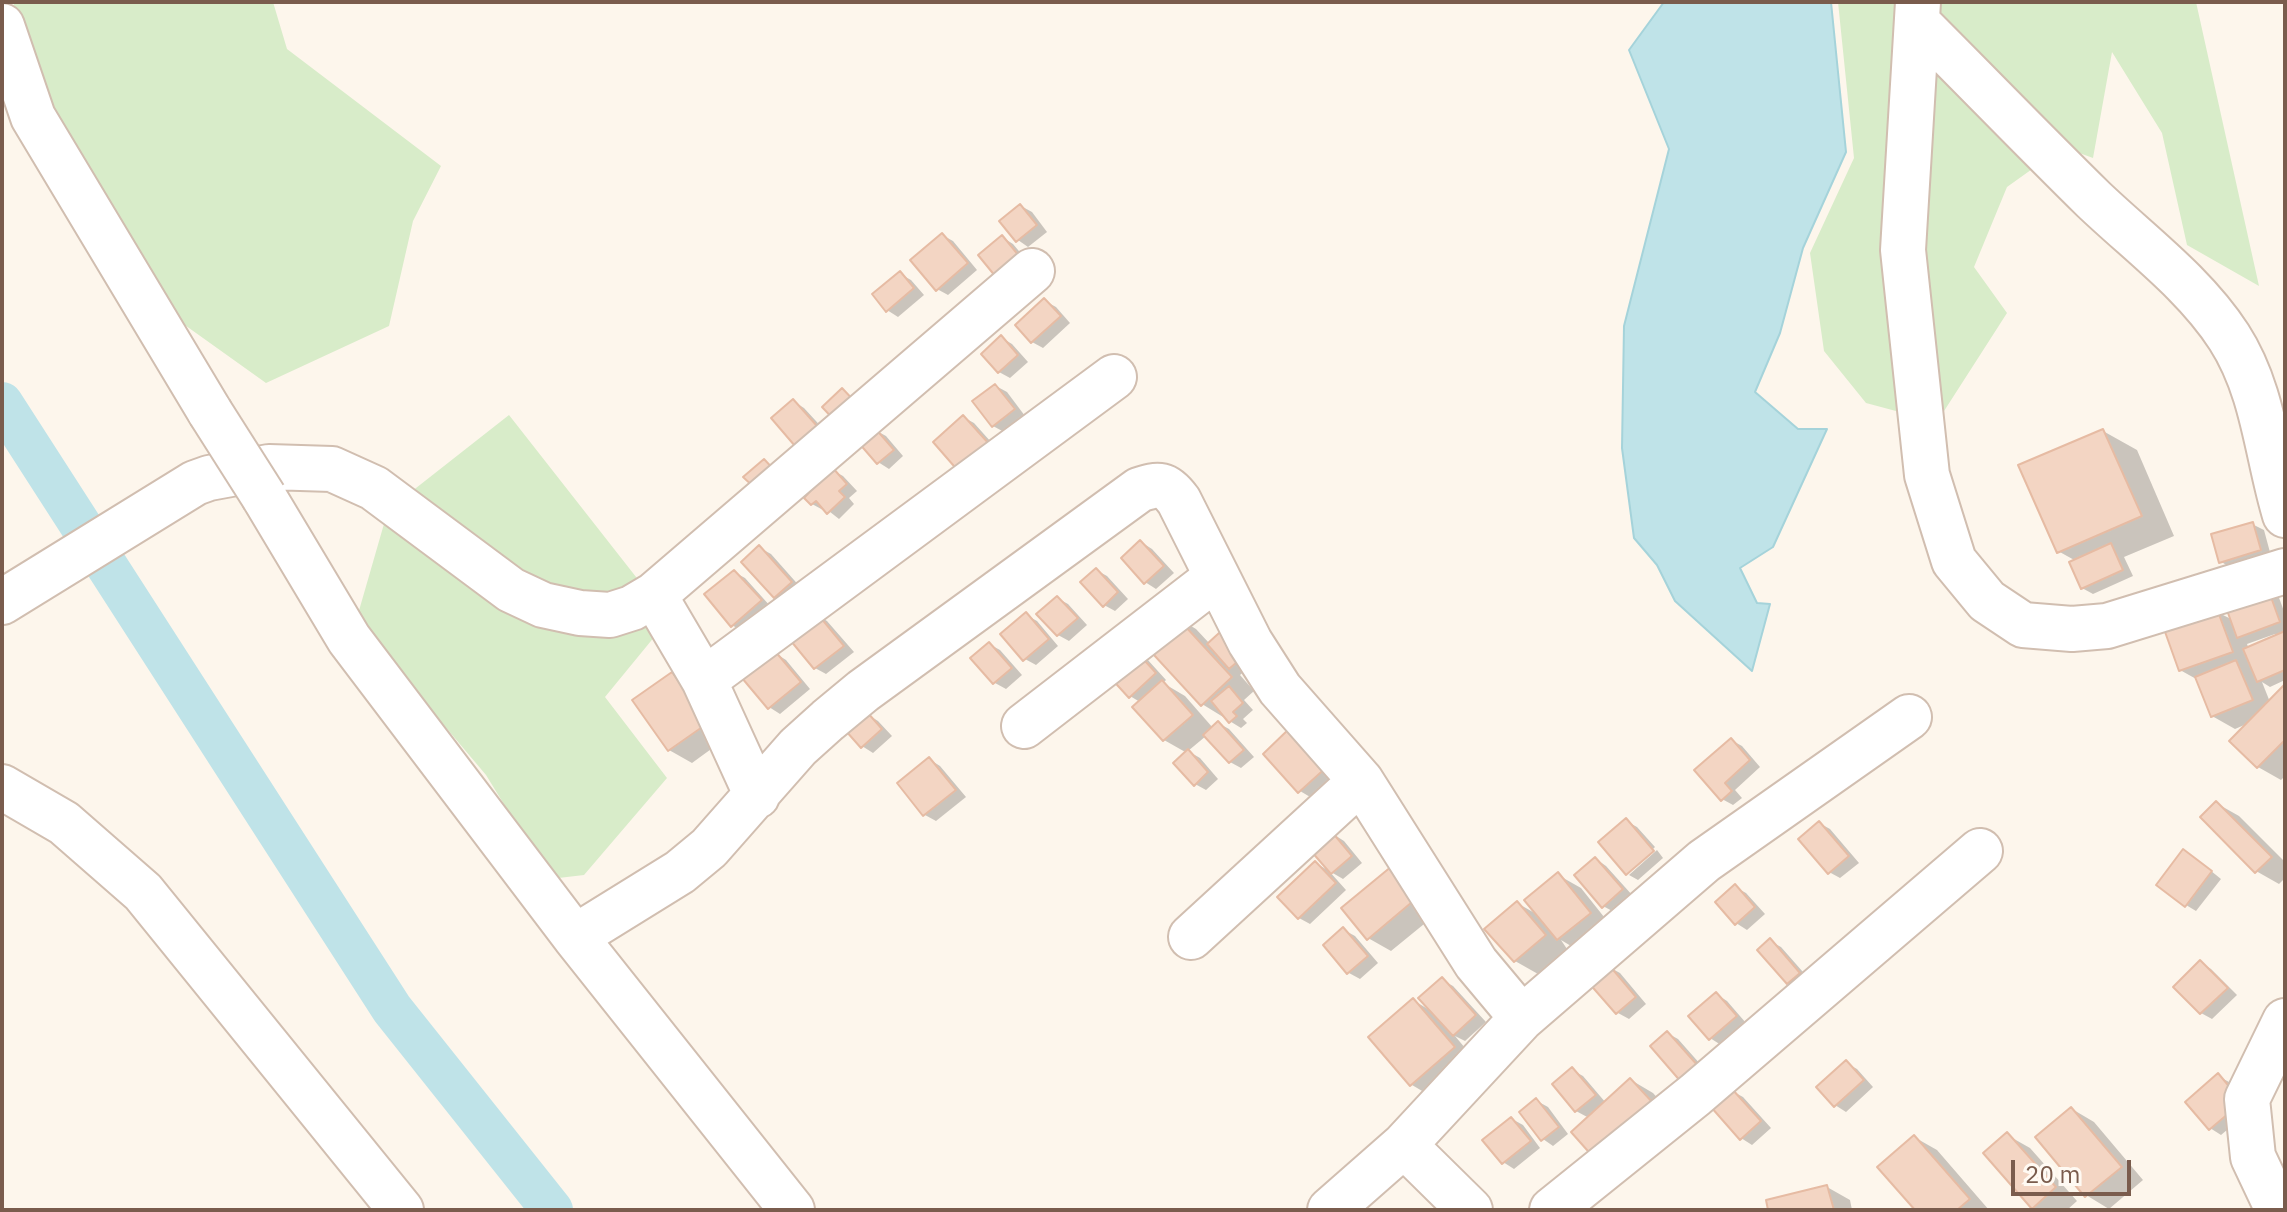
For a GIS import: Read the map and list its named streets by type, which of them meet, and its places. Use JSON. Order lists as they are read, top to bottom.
{
  "scale_bar": "20 m"
}
